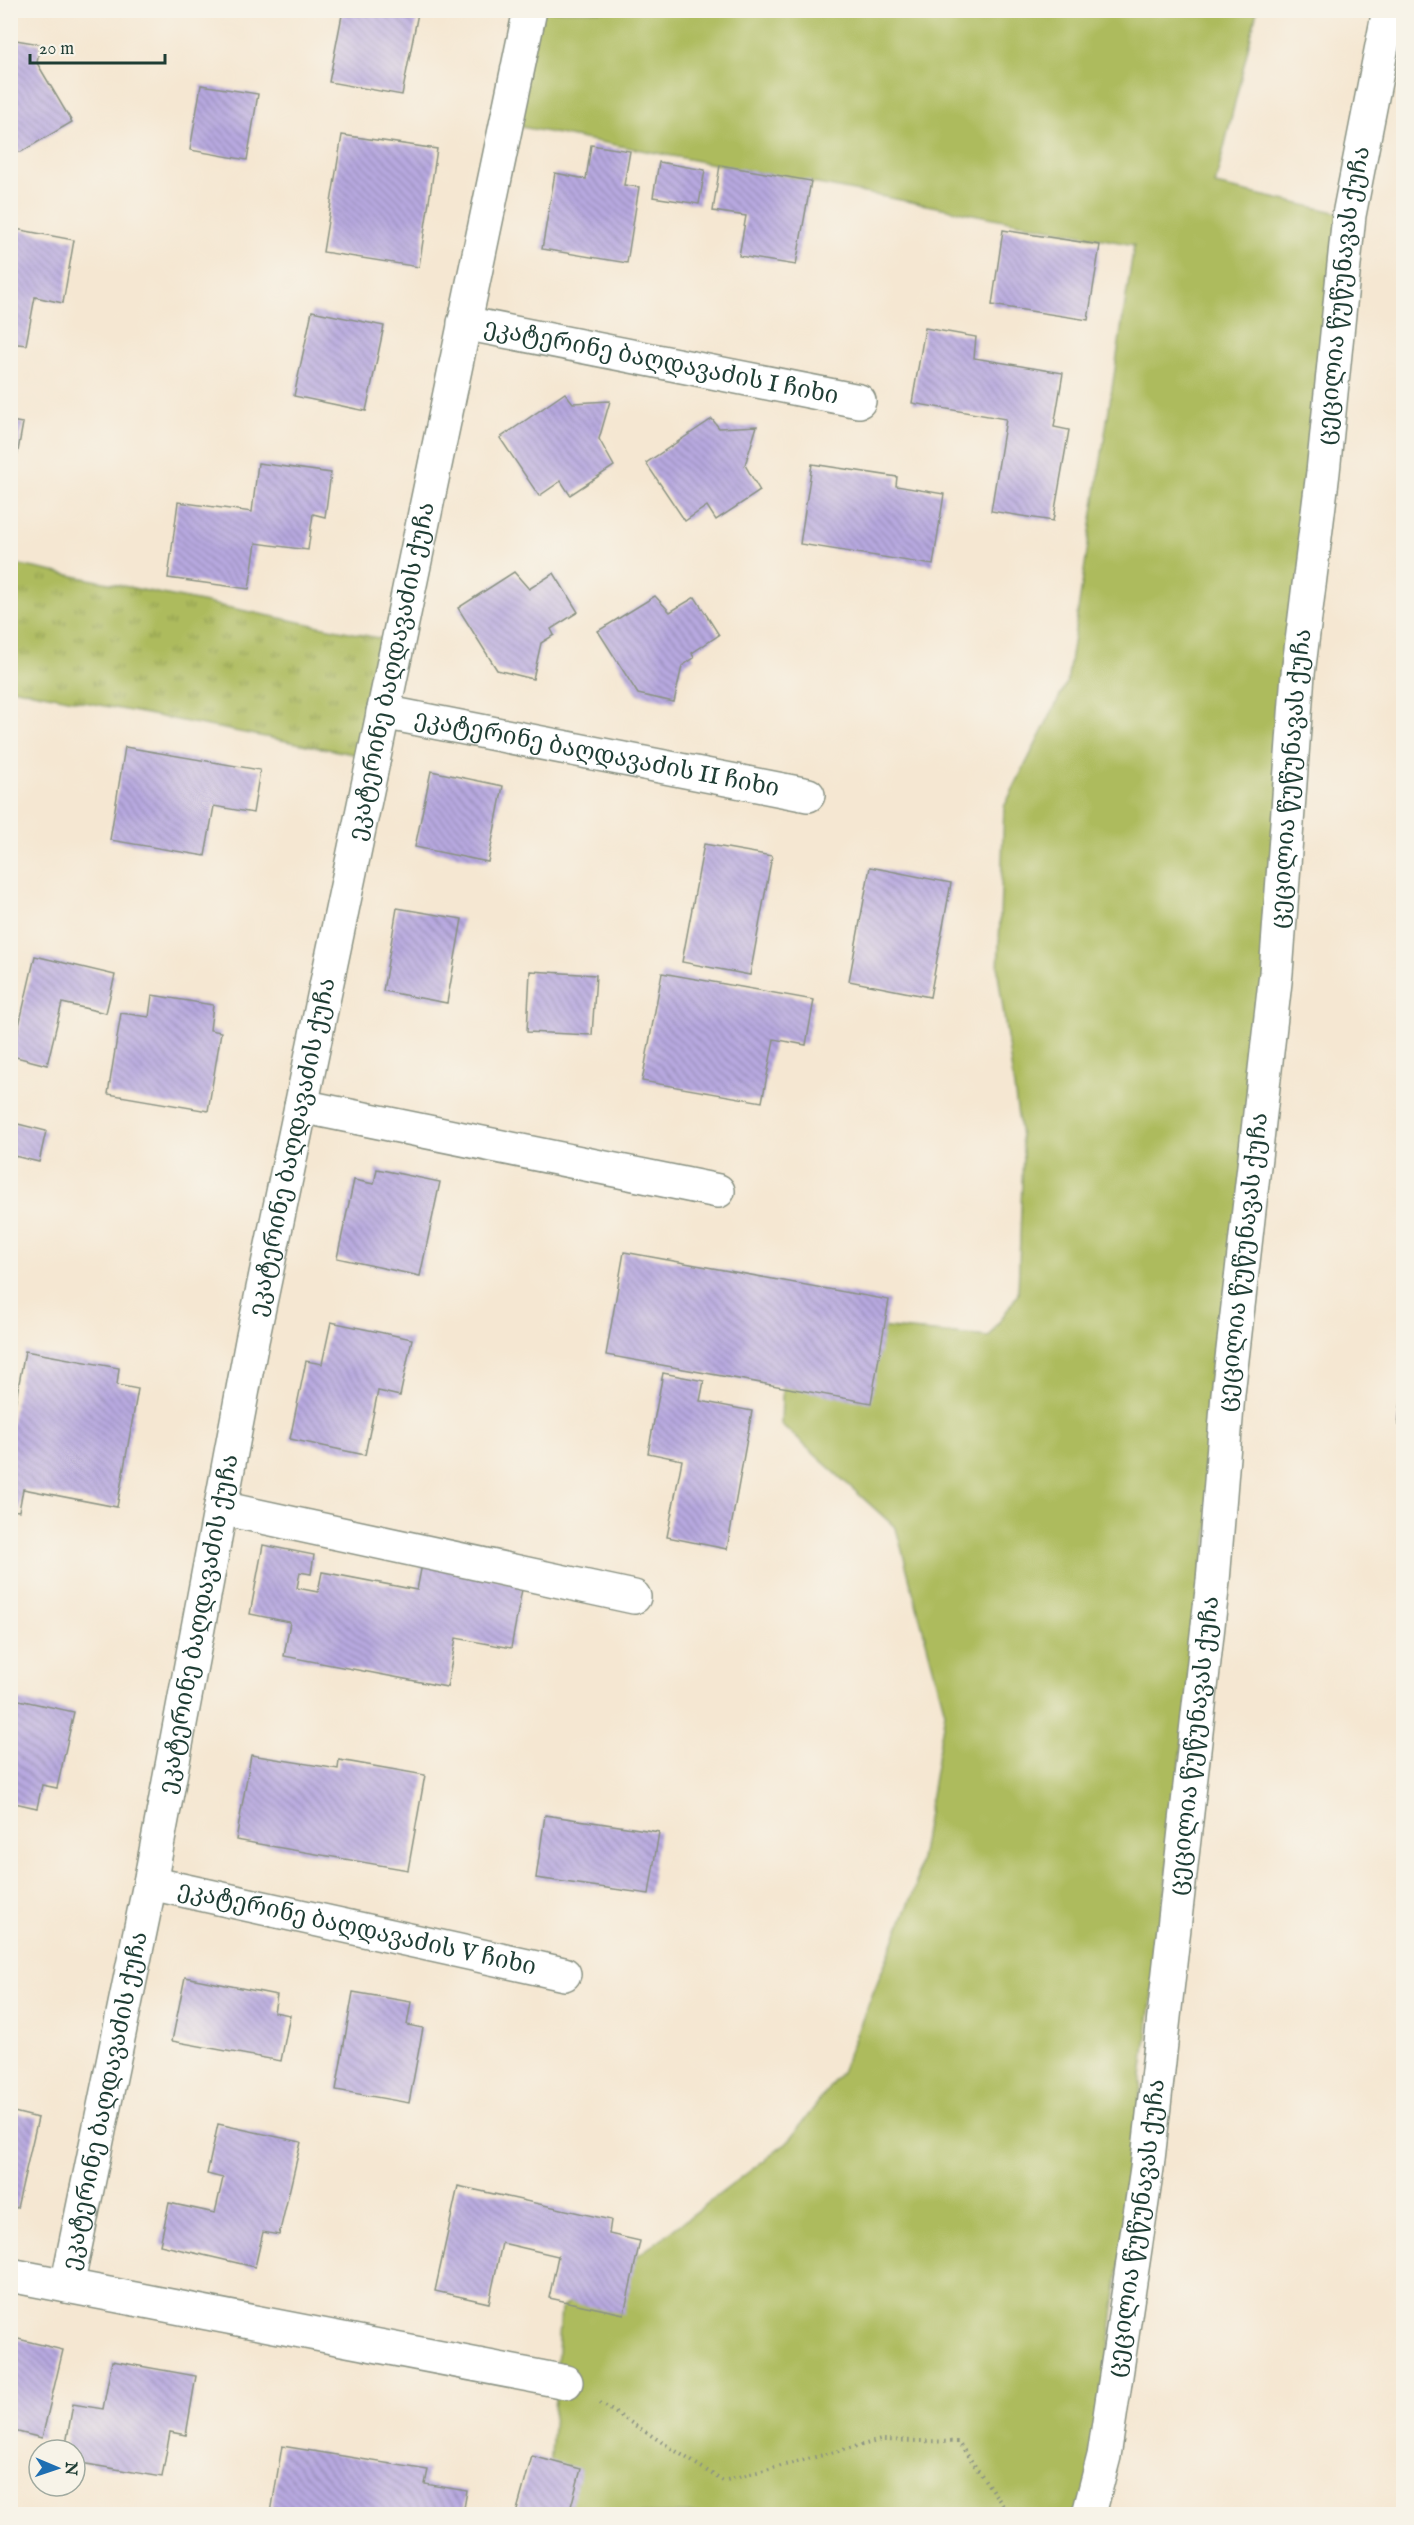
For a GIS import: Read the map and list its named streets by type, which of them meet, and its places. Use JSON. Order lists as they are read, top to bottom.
{
  "streets": {
    "street": [
      "ცეცილია წუწუნავას ქუჩა",
      "ეკატერინე ბაღდავაძის I ჩიხი",
      "ეკატერინე ბაღდავაძის ქუჩა",
      "ეკატერინე ბაღდავაძის II ჩიხი",
      "ეკატერინე ბაღდავაძის V ჩიხი"
    ]
  },
  "crossings": [
    ["ეკატერინე ბაღდავაძის I ჩიხი", "ეკატერინე ბაღდავაძის ქუჩა"],
    ["ეკატერინე ბაღდავაძის ქუჩა", "ეკატერინე ბაღდავაძის II ჩიხი"],
    ["ეკატერინე ბაღდავაძის ქუჩა", "ეკატერინე ბაღდავაძის V ჩიხი"]
  ],
  "scale_bar": "20 m",
  "north": "right"
}
